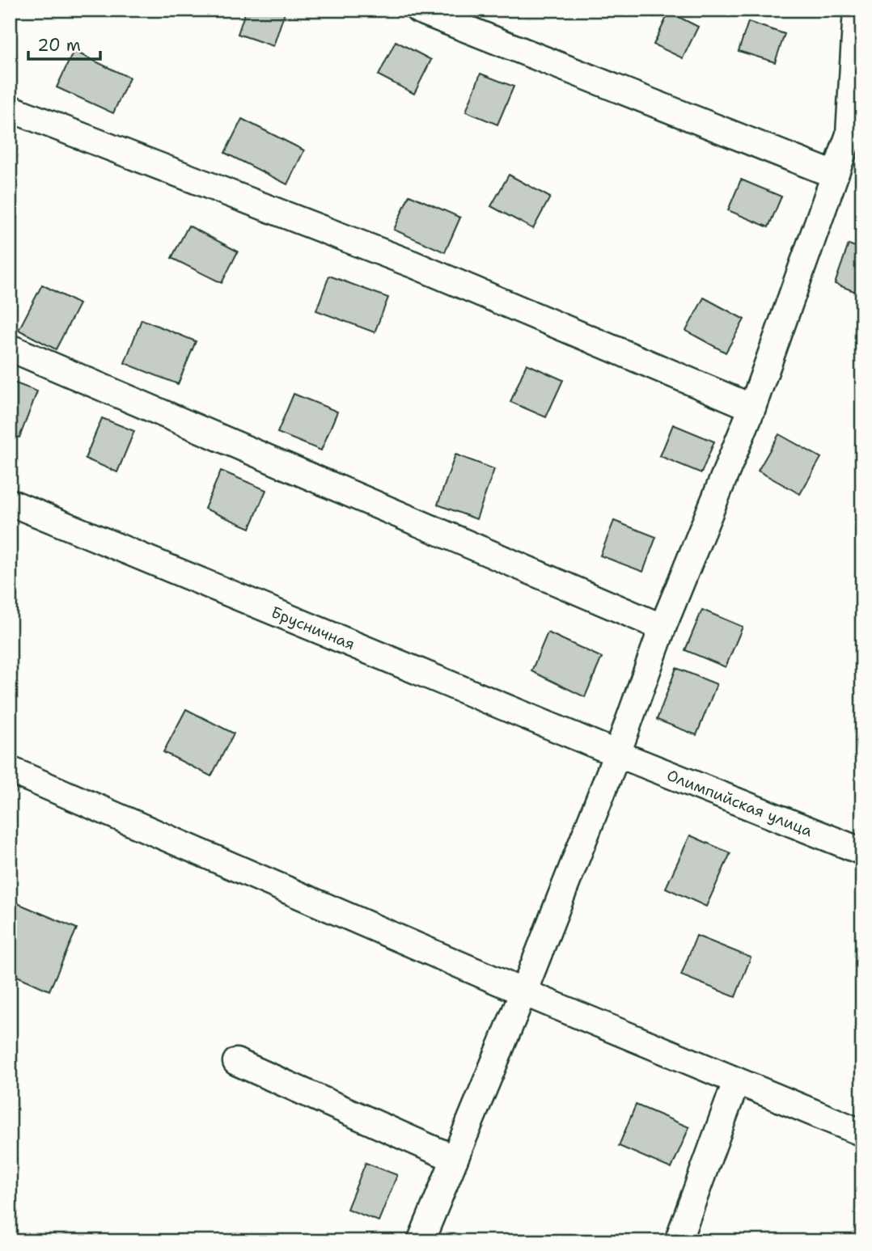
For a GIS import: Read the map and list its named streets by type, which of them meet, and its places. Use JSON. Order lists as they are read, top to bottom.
{
  "streets": {
    "street": ["Брусничная", "Олимпийская улица"]
  },
  "crossings": [
    ["Брусничная", "Олимпийская улица"]
  ],
  "scale_bar": "20 m"
}
